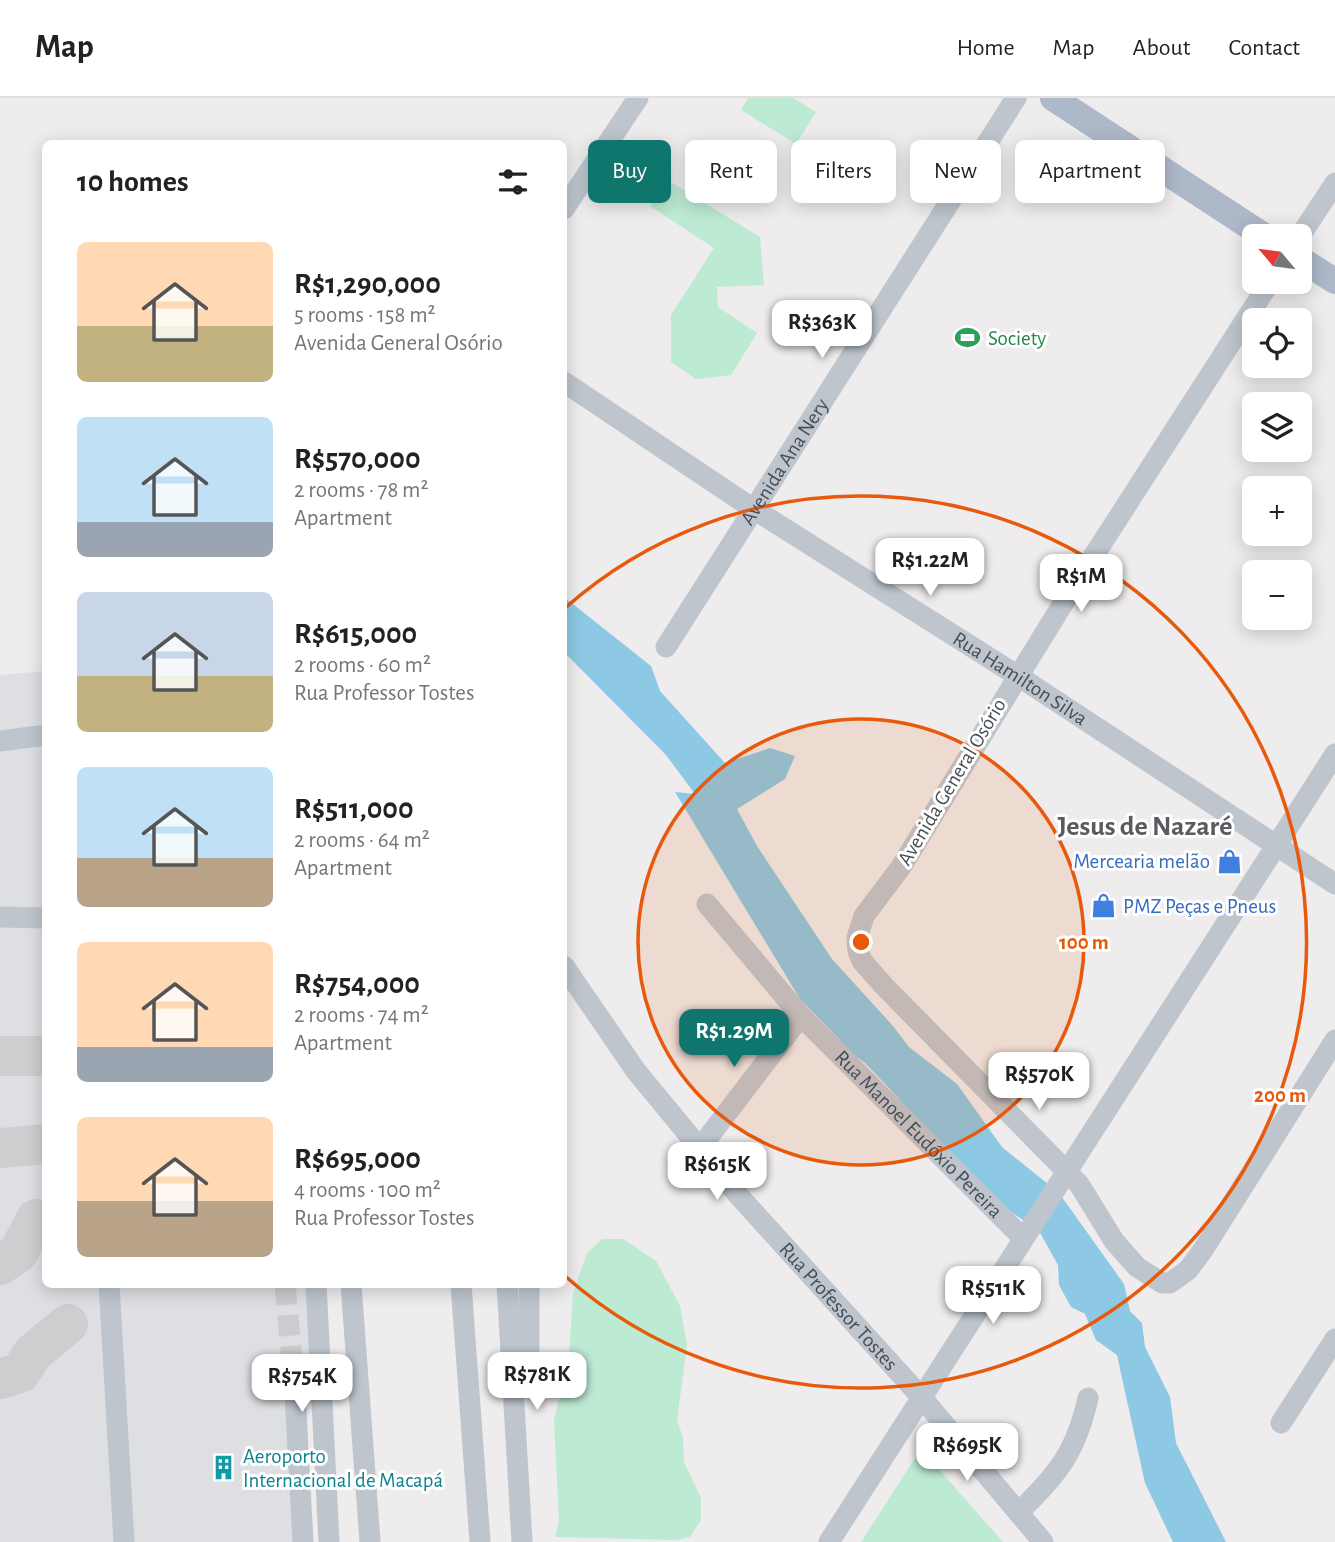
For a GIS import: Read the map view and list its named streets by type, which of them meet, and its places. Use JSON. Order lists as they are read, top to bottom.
{
  "streets": {
    "street": [
      "Avenida Ana Nery",
      "Rua Hamilton Silva",
      "Avenida General Osório",
      "Rua Manoel Eudóxio Pereira",
      "Rua Professor Tostes"
    ]
  },
  "crossings": [
    ["Avenida Ana Nery", "Rua Hamilton Silva"],
    ["Rua Hamilton Silva", "Avenida General Osório"]
  ],
  "districts": ["Jesus de Nazaré"],
  "places": {
    "sports": ["Society"],
    "shop": ["Mercearia melão", "PMZ Peças e Pneus"],
    "building": ["Aeroporto Internacional de Macapá"]
  },
  "north": "top left",
  "page": {
    "header": "Map",
    "nav": [
      "Home",
      "Map",
      "About",
      "Contact"
    ],
    "chip": [
      "Buy",
      "Rent",
      "Filters",
      "New",
      "Apartment"
    ],
    "heading": "10 homes",
    "map_buttons": ["+", "−"],
    "list": [
      {
        "name": "R$1,290,000",
        "note": "5 rooms · 158 m² · Avenida General Osório"
      },
      {
        "name": "R$570,000",
        "note": "2 rooms · 78 m² · Apartment"
      },
      {
        "name": "R$615,000",
        "note": "2 rooms · 60 m² · Rua Professor Tostes"
      },
      {
        "name": "R$511,000",
        "note": "2 rooms · 64 m² · Apartment"
      },
      {
        "name": "R$754,000",
        "note": "2 rooms · 74 m² · Apartment"
      },
      {
        "name": "R$695,000",
        "note": "4 rooms · 100 m² · Rua Professor Tostes"
      }
    ],
    "price": [
      "R$363K",
      "R$1.22M",
      "R$1M",
      "R$1.29M",
      "R$570K",
      "R$615K",
      "R$511K",
      "R$781K",
      "R$754K",
      "R$695K"
    ]
  },
  "rings": ["100 m", "200 m"]
}
